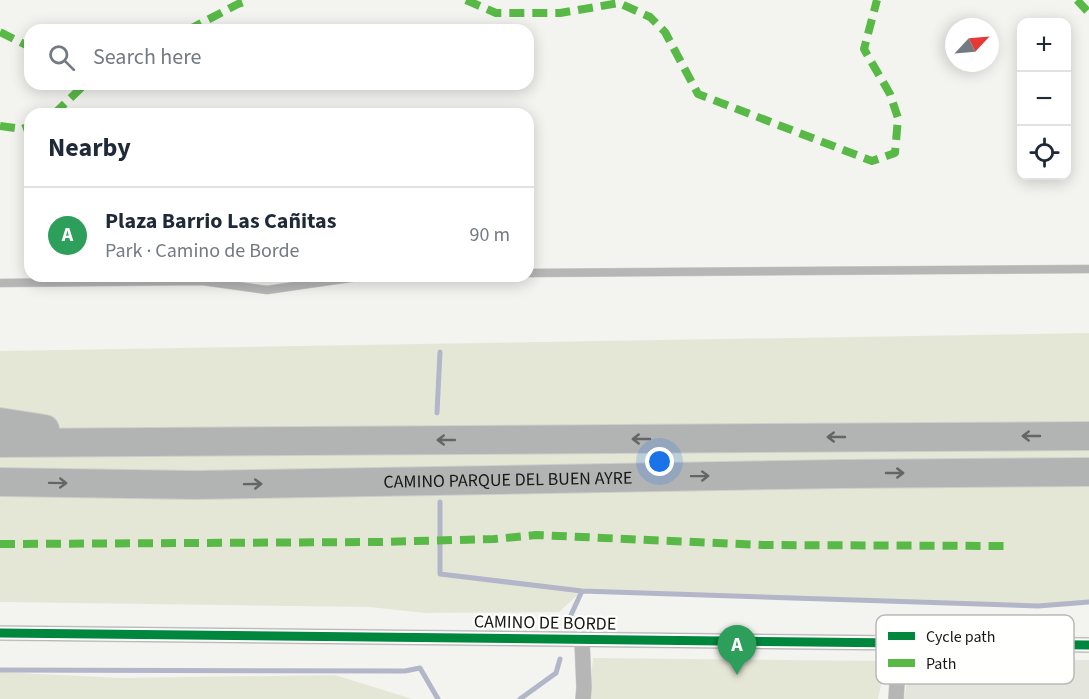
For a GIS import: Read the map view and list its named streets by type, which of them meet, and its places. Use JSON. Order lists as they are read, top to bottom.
{
  "streets": {
    "highway": ["CAMINO PARQUE DEL BUEN AYRE"],
    "street": ["CAMINO DE BORDE"]
  },
  "legend": ["Cycle path", "Path"],
  "north": "top right",
  "page": {
    "map_buttons": ["+", "−"],
    "search": "Search here",
    "heading": "Nearby",
    "list": [
      {
        "mark": "A",
        "name": "Plaza Barrio Las Cañitas",
        "note": "Park · Camino de Borde",
        "value": "90 m"
      }
    ],
    "pins": "A"
  }
}
